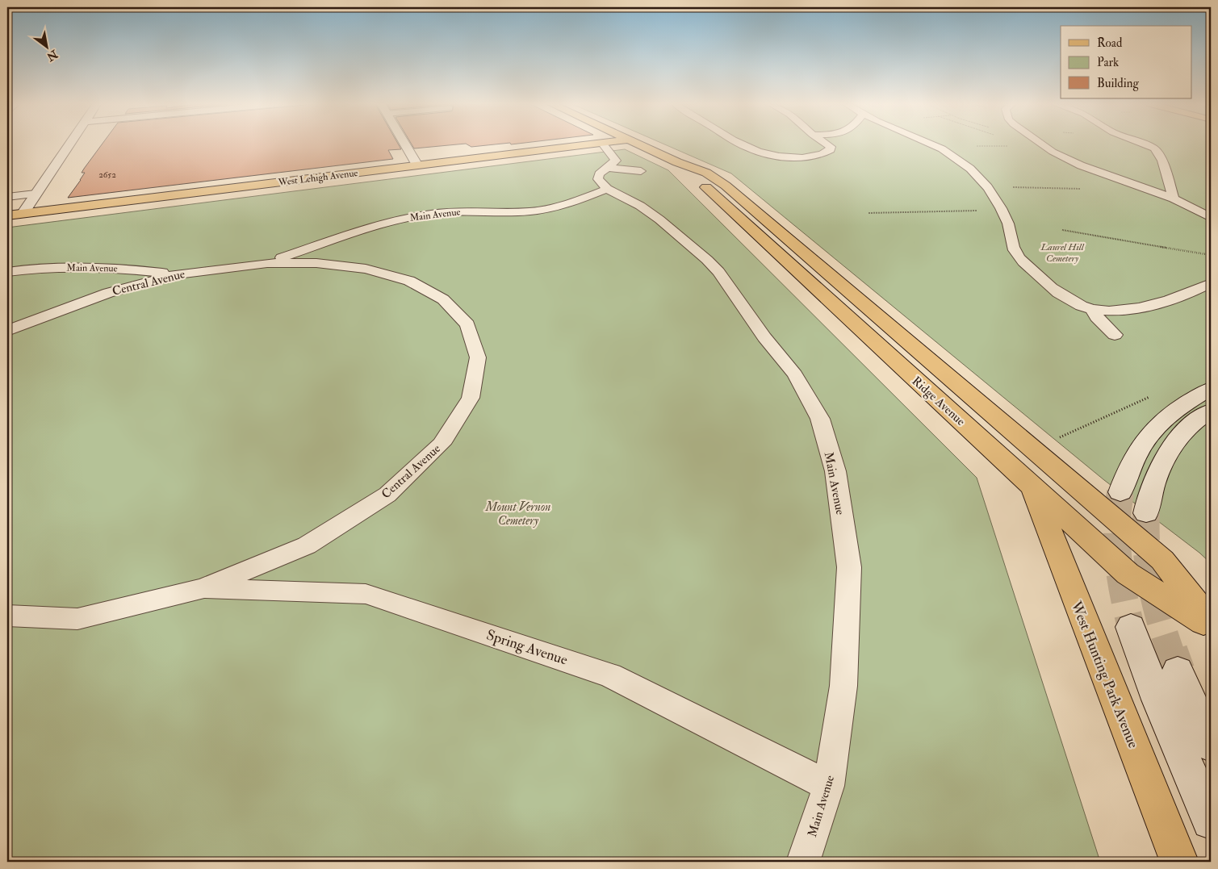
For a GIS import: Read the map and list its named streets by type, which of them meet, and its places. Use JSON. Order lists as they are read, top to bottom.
{
  "streets": {
    "main road": ["West Lehigh Avenue", "Ridge Avenue", "West Hunting Park Avenue"],
    "lane": ["Main Avenue", "Central Avenue", "Spring Avenue"]
  },
  "crossings": [
    ["Main Avenue", "Central Avenue"],
    ["Main Avenue", "Spring Avenue"],
    ["Central Avenue", "Spring Avenue"],
    ["Ridge Avenue", "West Hunting Park Avenue"]
  ],
  "parks": ["Laurel Hill Cemetery", "Mount Vernon Cemetery"],
  "house_numbers": ["2652"],
  "legend": ["Road", "Park", "Building"],
  "north": "bottom right"
}
